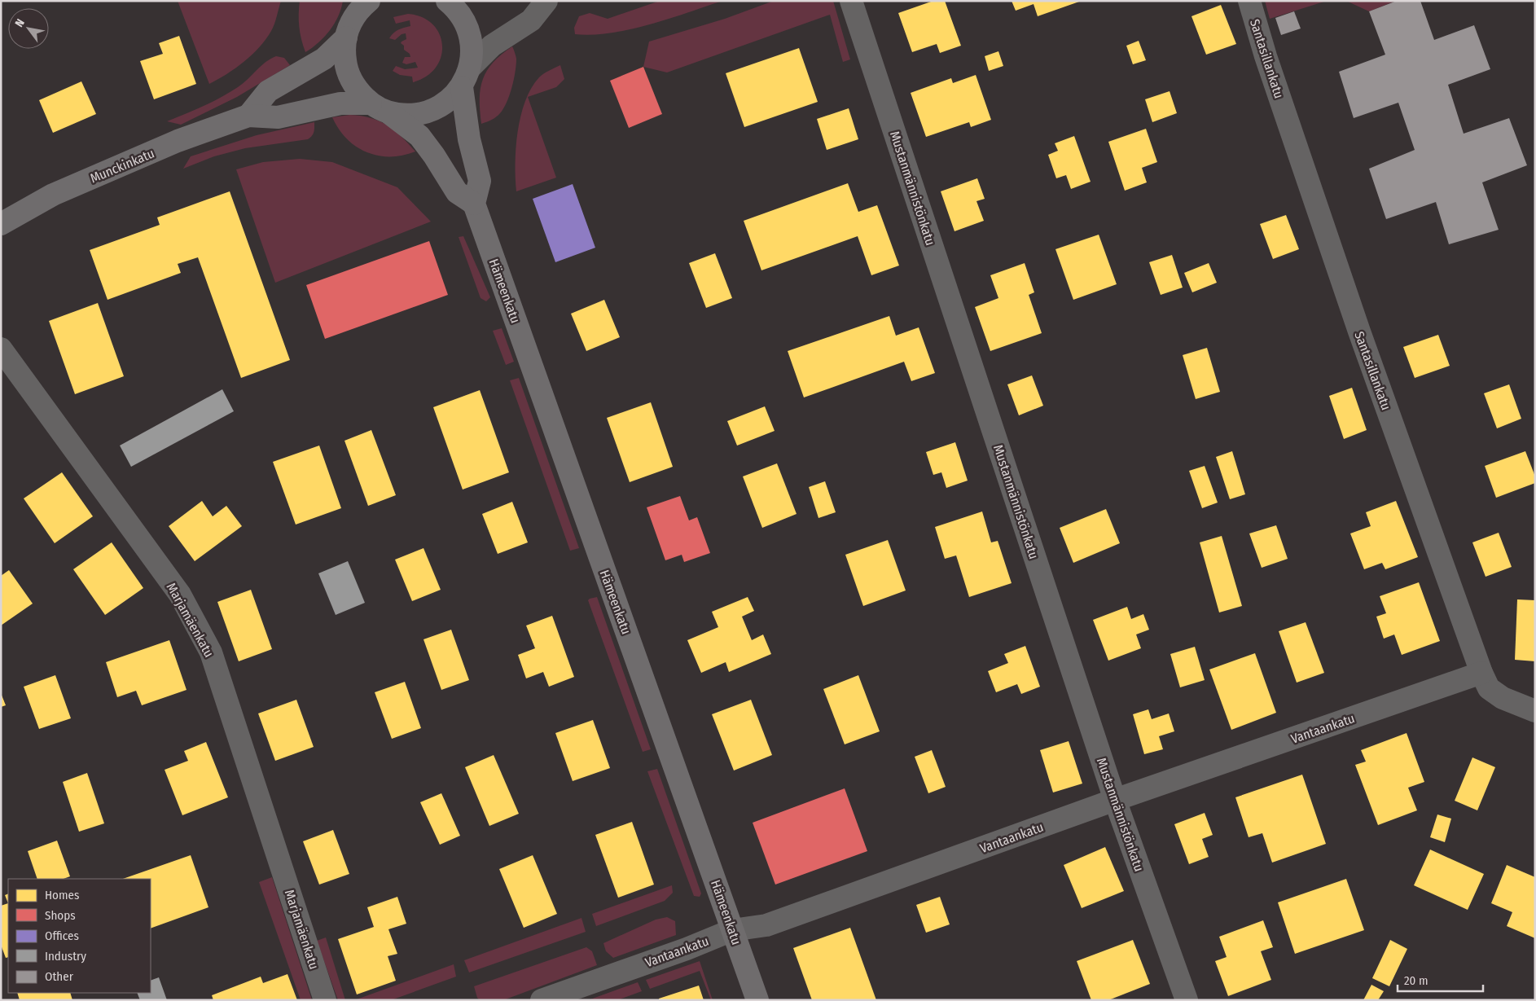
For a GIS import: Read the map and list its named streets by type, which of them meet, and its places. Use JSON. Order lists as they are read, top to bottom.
{
  "streets": {
    "main road": ["Munckinkatu", "Hämeenkatu"],
    "street": [
      "Santasillankatu",
      "Mustanmännistönkatu",
      "Marjamäenkatu",
      "Vantaankatu"
    ]
  },
  "crossings": [
    ["Santasillankatu", "Vantaankatu"],
    ["Mustanmännistönkatu", "Vantaankatu"],
    ["Hämeenkatu", "Vantaankatu"]
  ],
  "legend": [
    "Homes",
    "Shops",
    "Offices",
    "Industry",
    "Other"
  ],
  "scale_bar": "20 m",
  "north": "top left"
}
